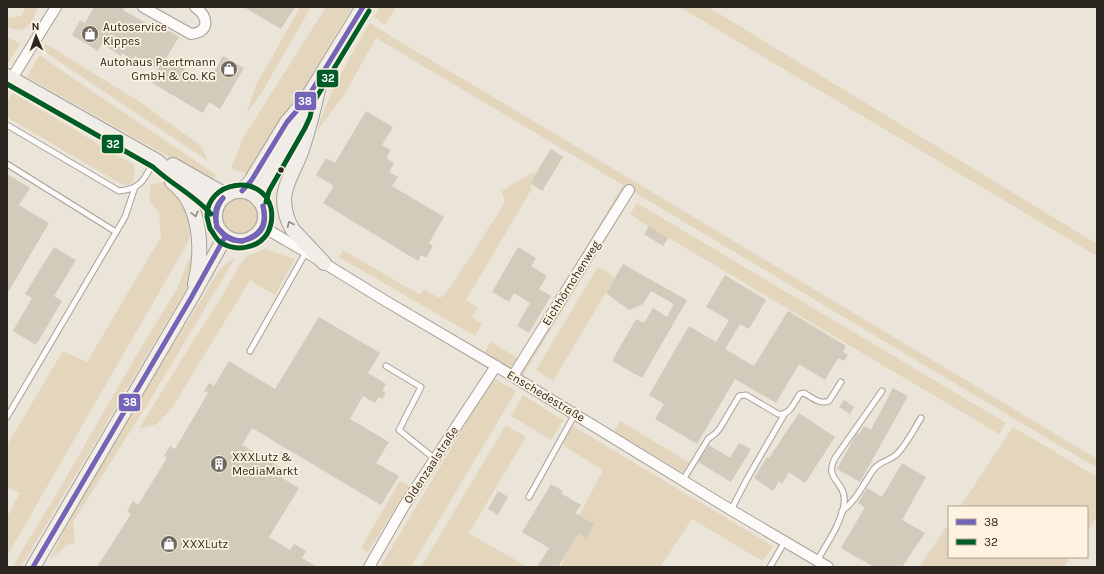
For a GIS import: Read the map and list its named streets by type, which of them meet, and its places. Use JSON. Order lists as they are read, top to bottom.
{
  "streets": {
    "street": ["Eichhörnchenweg", "Enschedestraße", "Oldenzaalstraße"]
  },
  "crossings": [
    ["Eichhörnchenweg", "Enschedestraße"],
    ["Enschedestraße", "Oldenzaalstraße"]
  ],
  "places": {
    "shop": ["Autoservice Kippes", "Autohaus Paertmann GmbH & Co. KG", "XXXLutz"],
    "building": ["XXXLutz & MediaMarkt"]
  },
  "lines": ["transit line 38", "transit line 32"],
  "legend": ["38", "32"],
  "north": "top"
}
